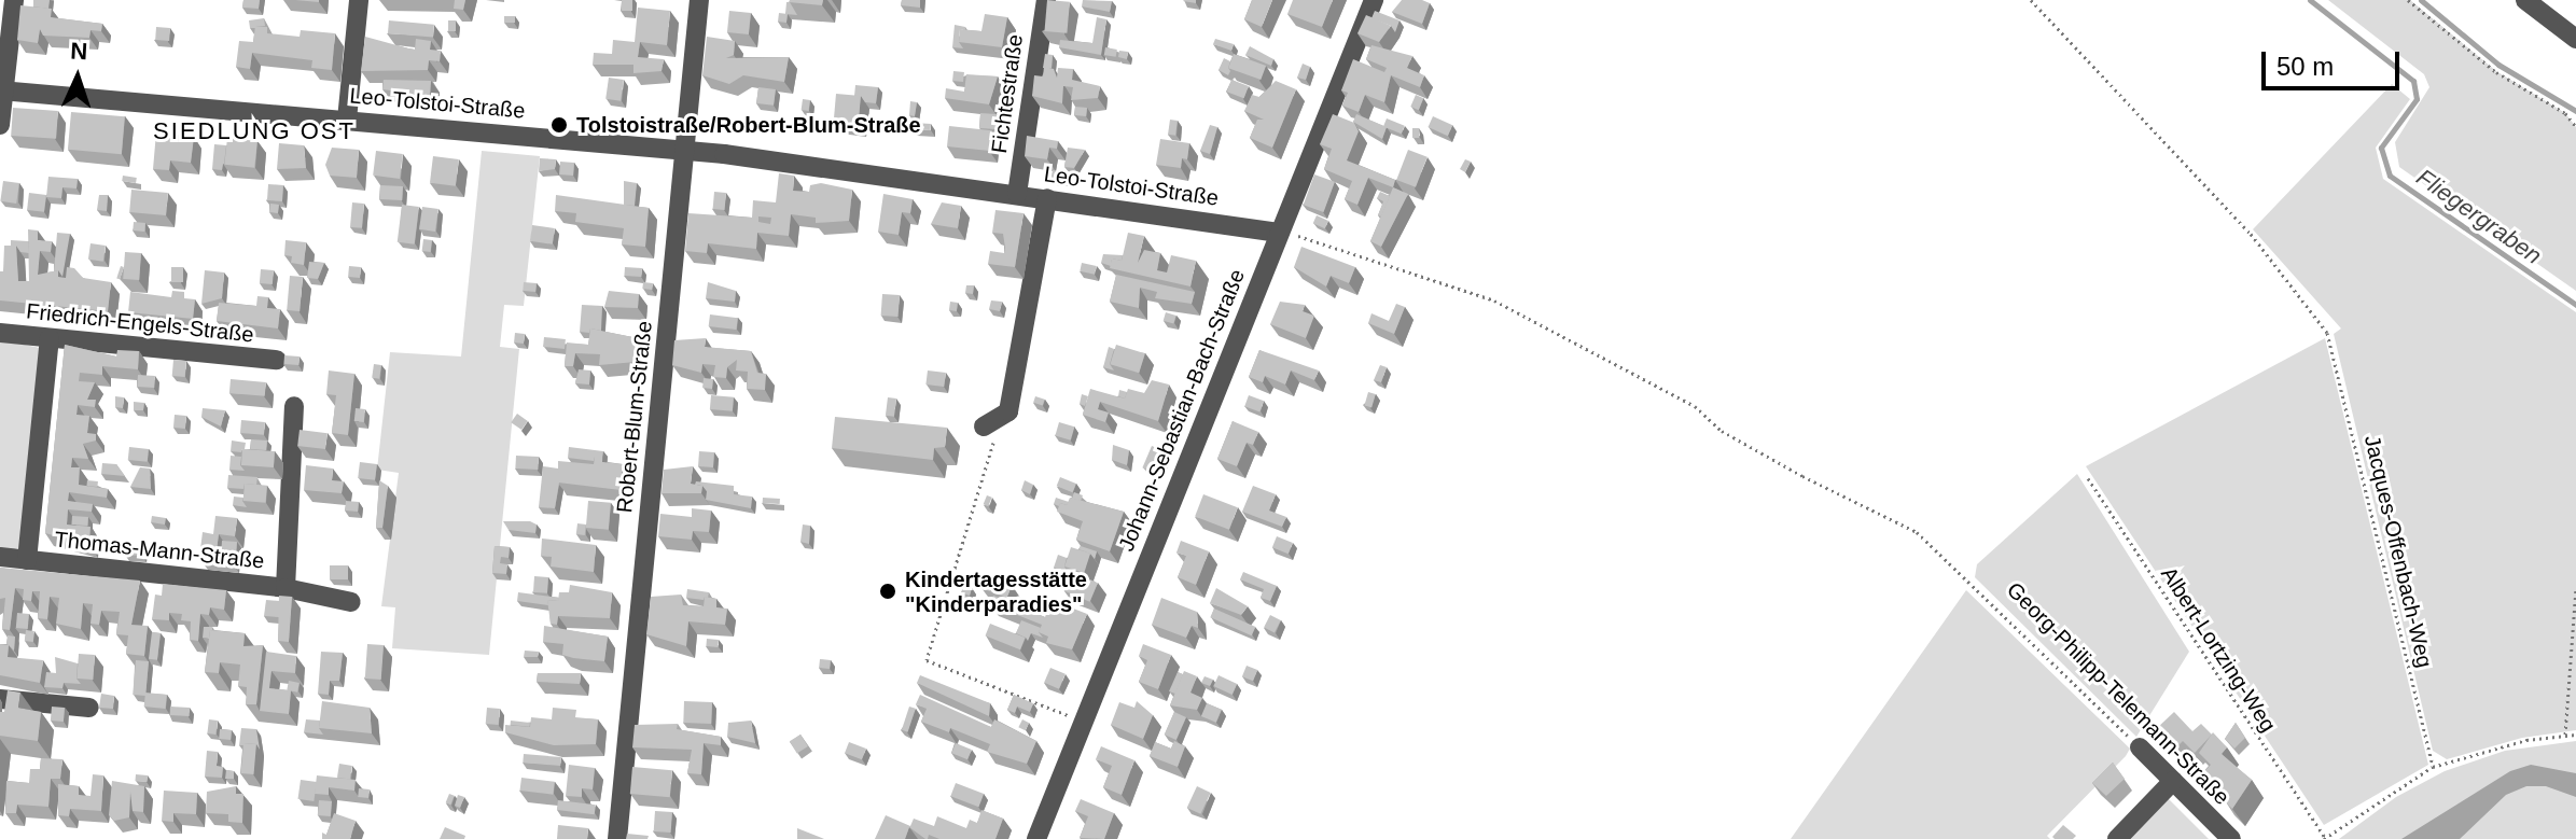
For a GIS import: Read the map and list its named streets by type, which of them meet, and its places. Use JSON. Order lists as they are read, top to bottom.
{
  "streets": {
    "street": [
      "Fichtestraße",
      "Leo-Tolstoi-Straße",
      "Friedrich-Engels-Straße",
      "Johann-Sebastian-Bach-Straße",
      "Robert-Blum-Straße",
      "Thomas-Mann-Straße",
      "Georg-Philipp-Telemann-Straße"
    ],
    "path": ["Jacques-Offenbach-Weg", "Albert-Lortzing-Weg"]
  },
  "crossings": [
    ["Fichtestraße", "Leo-Tolstoi-Straße"],
    ["Leo-Tolstoi-Straße", "Johann-Sebastian-Bach-Straße"],
    ["Leo-Tolstoi-Straße", "Robert-Blum-Straße"],
    ["Leo-Tolstoi-Straße", "Georg-Philipp-Telemann-Straße"],
    ["Johann-Sebastian-Bach-Straße", "Georg-Philipp-Telemann-Straße"]
  ],
  "districts": ["SIEDLUNG OST"],
  "water": ["Fliegergraben"],
  "places": ["Tolstoistraße/Robert-Blum-Straße", "Kindertagesstätte \"Kinderparadies\""],
  "scale_bar": "50 m",
  "north": "top"
}
